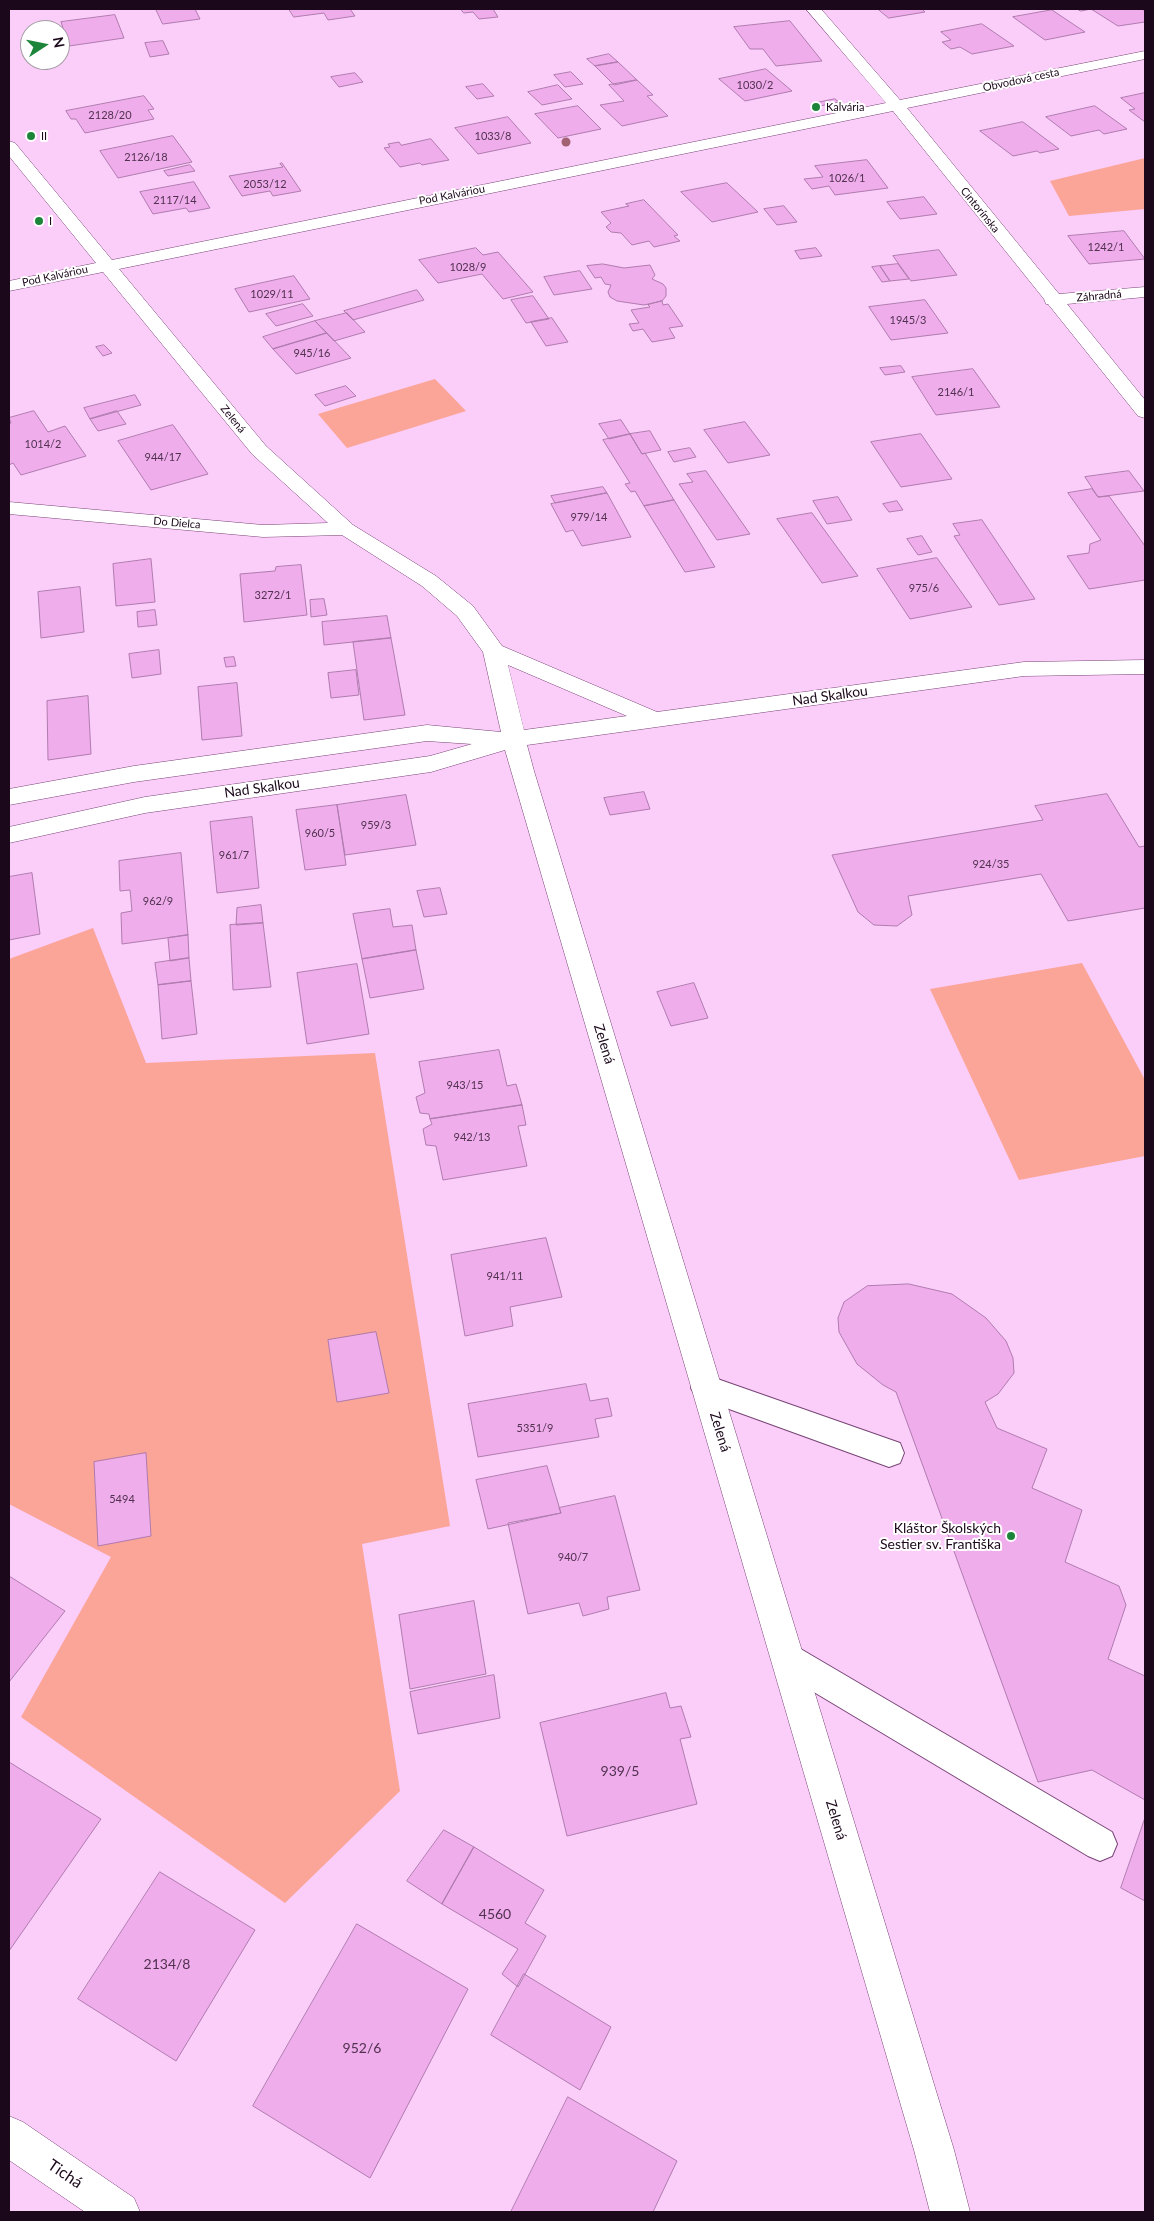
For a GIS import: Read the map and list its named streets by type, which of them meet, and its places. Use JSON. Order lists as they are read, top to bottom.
{
  "streets": {
    "street": [
      "Obvodová cesta",
      "Pod Kalváriou",
      "Cintorínska",
      "Záhradná",
      "Zelená",
      "Do Dielca",
      "Nad Skalkou",
      "Tichá"
    ]
  },
  "crossings": [
    ["Obvodová cesta", "Pod Kalváriou"],
    ["Obvodová cesta", "Cintorínska"],
    ["Pod Kalváriou", "Cintorínska"],
    ["Pod Kalváriou", "Zelená"],
    ["Cintorínska", "Záhradná"],
    ["Zelená", "Do Dielca"],
    ["Zelená", "Nad Skalkou"]
  ],
  "places": [
    "Kalvária",
    "II",
    "I",
    "Kláštor Školských Sestier sv. Františka"
  ],
  "house_numbers": [
    "1030/2",
    "2128/20",
    "1033/8",
    "2126/18",
    "1026/1",
    "2053/12",
    "2117/14",
    "1242/1",
    "1028/9",
    "1029/11",
    "1945/3",
    "945/16",
    "2146/1",
    "1014/2",
    "944/17",
    "979/14",
    "975/6",
    "3272/1",
    "959/3",
    "960/5",
    "961/7",
    "924/35",
    "962/9",
    "943/15",
    "942/13",
    "941/11",
    "5351/9",
    "5494",
    "940/7",
    "939/5",
    "4560",
    "2134/8",
    "952/6"
  ],
  "north": "right"
}
